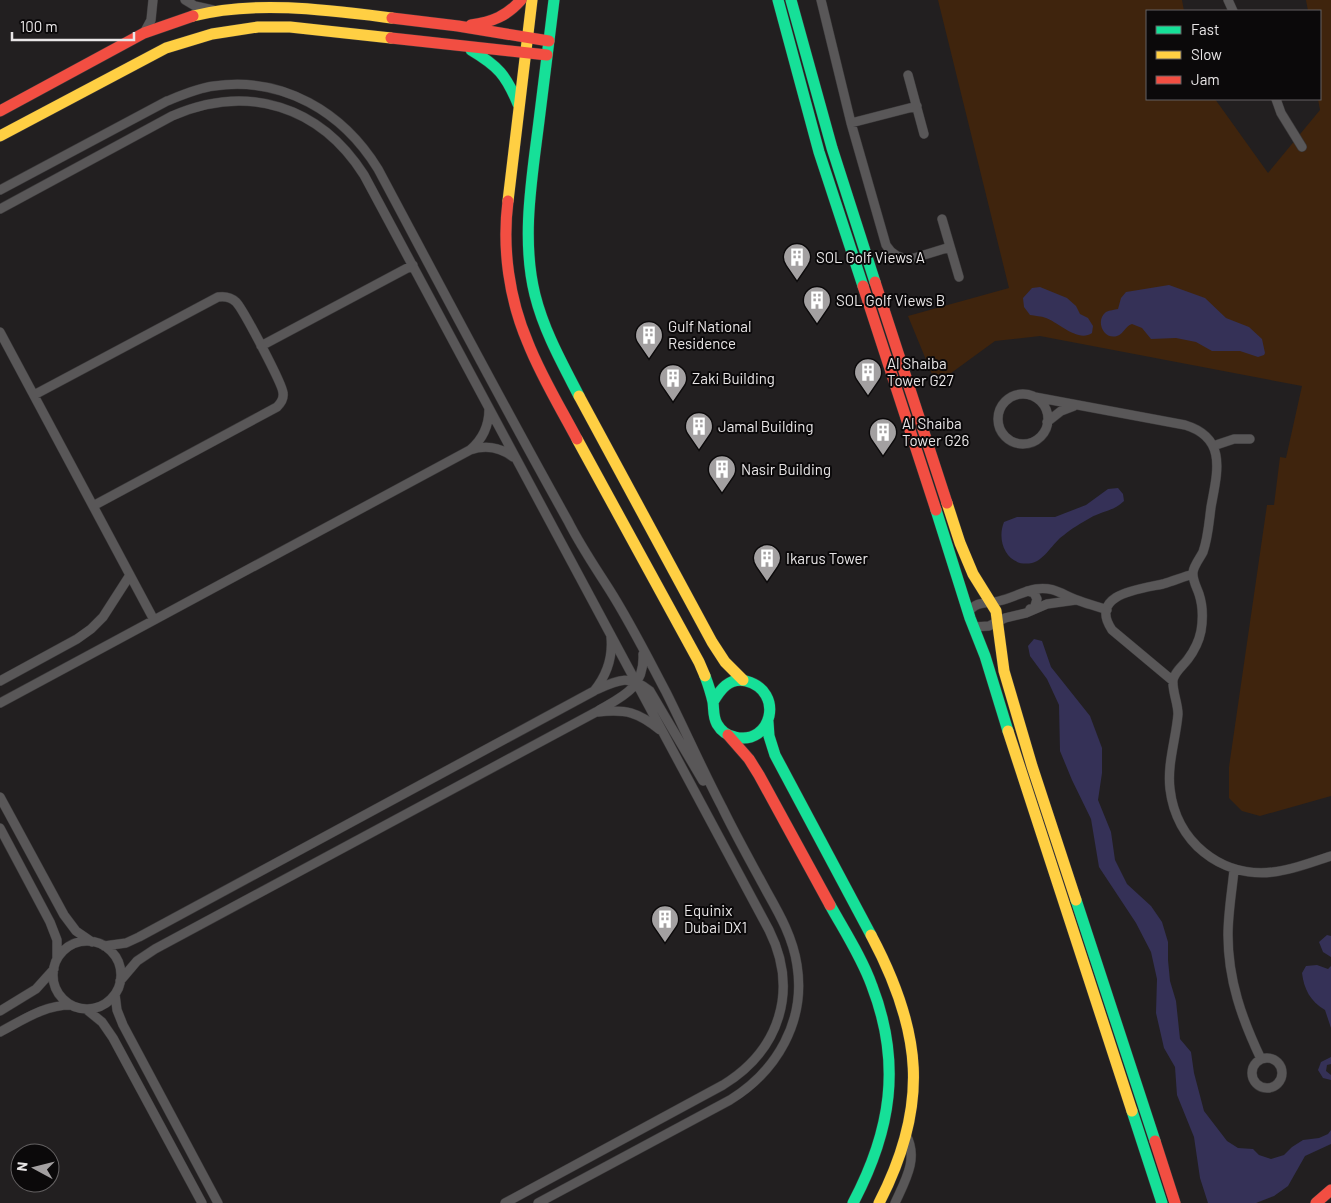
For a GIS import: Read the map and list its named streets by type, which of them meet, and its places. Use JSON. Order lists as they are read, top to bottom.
{
  "places": {
    "building": [
      "SOL Golf Views A",
      "SOL Golf Views B",
      "Gulf National Residence",
      "Al Shaiba Tower G27",
      "Zaki Building",
      "Jamal Building",
      "Al Shaiba Tower G26",
      "Nasir Building",
      "Ikarus Tower",
      "Equinix Dubai DX1"
    ]
  },
  "legend": ["Fast", "Slow", "Jam"],
  "scale_bar": "100 m",
  "north": "left"
}
